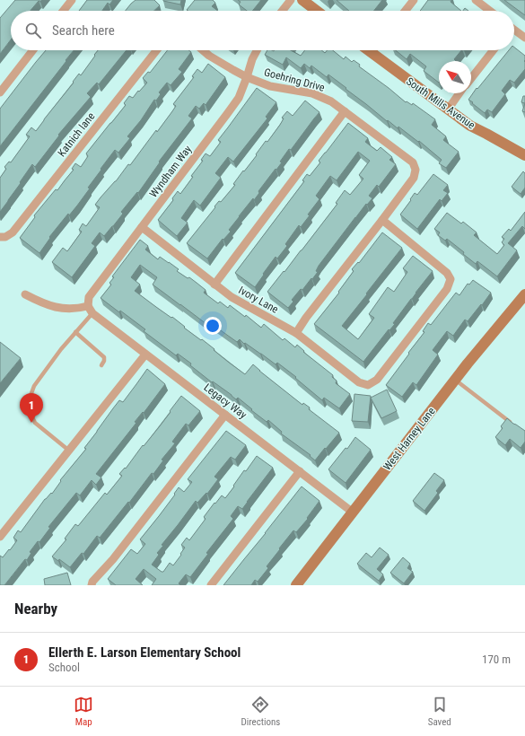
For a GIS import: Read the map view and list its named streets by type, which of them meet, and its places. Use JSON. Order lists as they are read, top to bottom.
{
  "streets": {
    "main road": ["South Mills Avenue", "West Harney Lane"],
    "street": [
      "Goehring Drive",
      "Katnich lane",
      "Wyndham Way",
      "Ivory Lane",
      "Legacy Way"
    ]
  },
  "crossings": [
    ["Goehring Drive", "Wyndham Way"],
    ["Goehring Drive", "Ivory Lane"],
    ["Wyndham Way", "Ivory Lane"],
    ["Wyndham Way", "Legacy Way"],
    ["Legacy Way", "West Harney Lane"]
  ],
  "north": "top left",
  "page": {
    "search": "Search here",
    "pins": "1",
    "heading": "Nearby",
    "list": [
      {
        "mark": "1",
        "name": "Ellerth E. Larson Elementary School",
        "note": "School",
        "value": "170 m"
      }
    ],
    "nav": ["Map", "Directions", "Saved"]
  }
}
